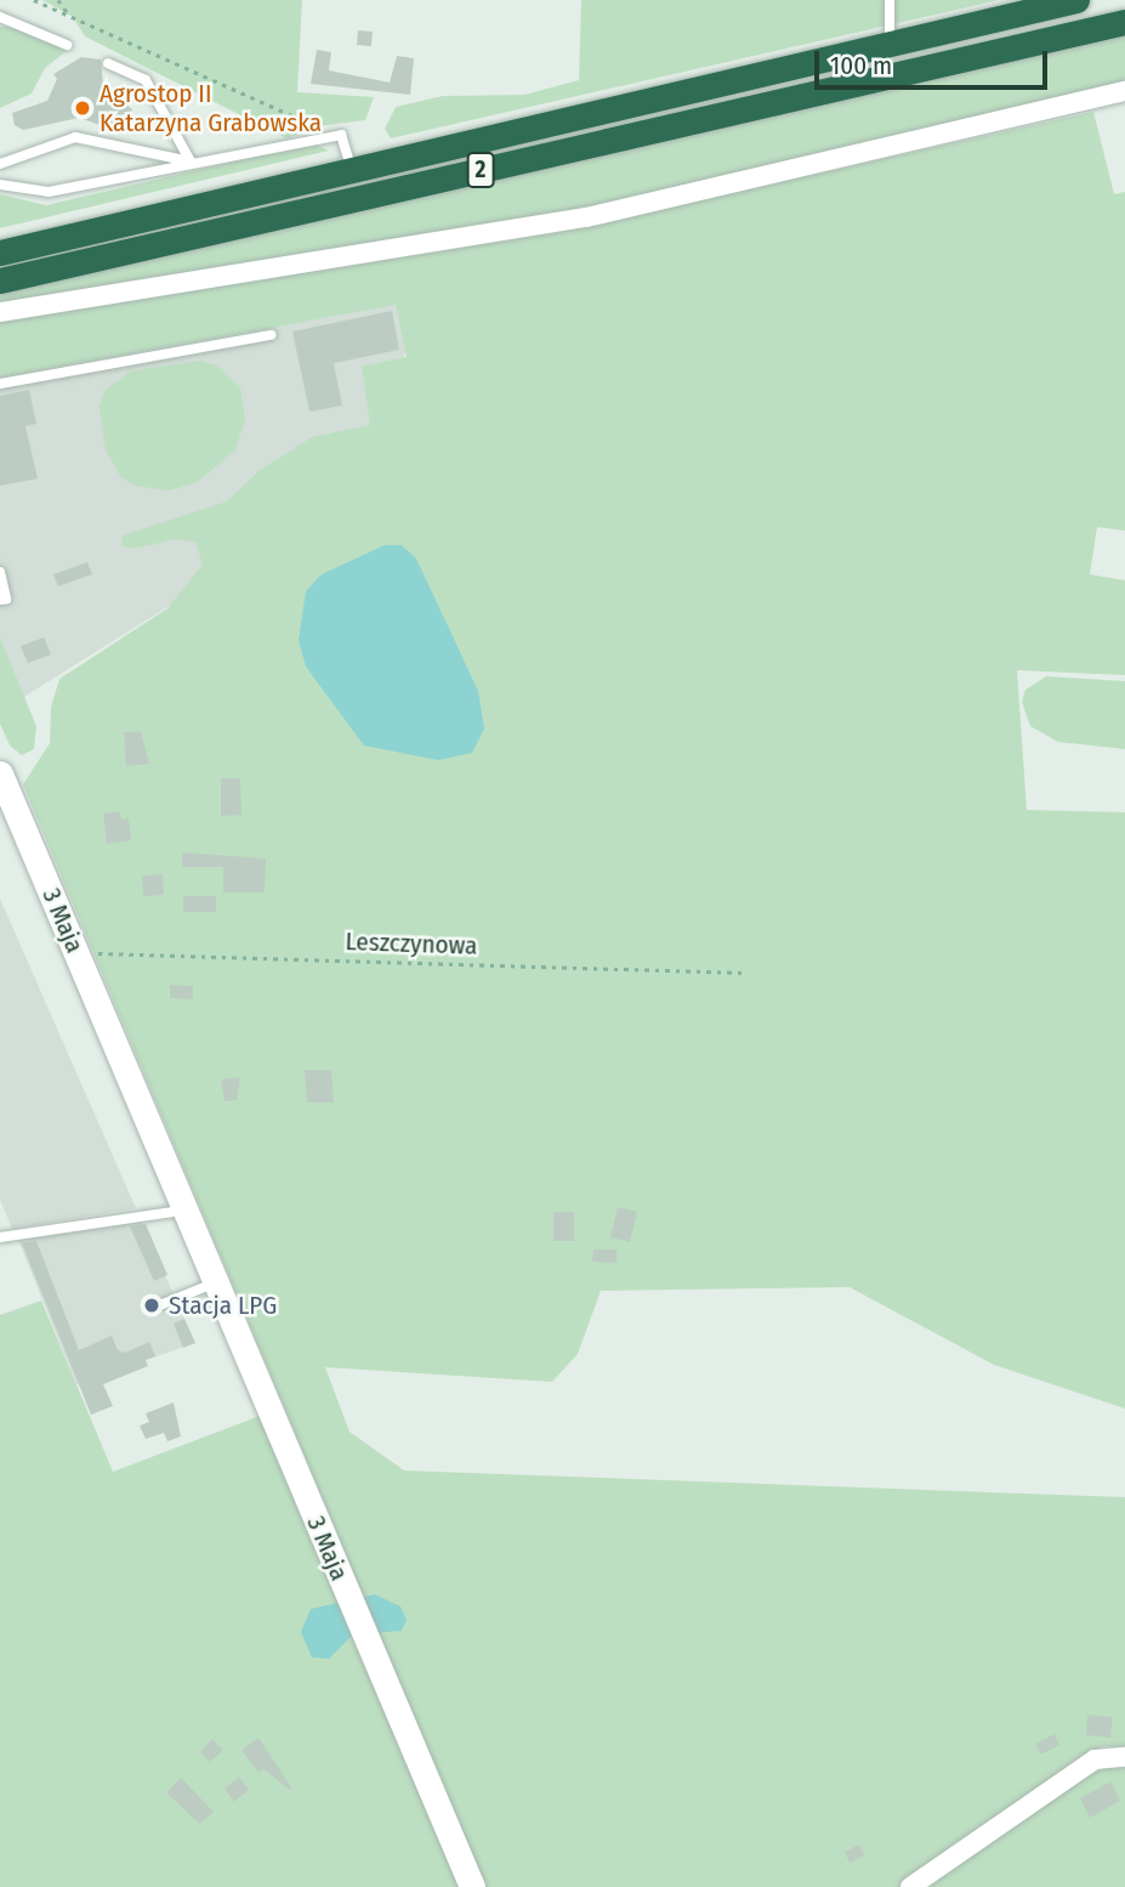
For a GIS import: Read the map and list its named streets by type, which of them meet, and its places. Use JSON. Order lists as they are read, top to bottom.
{
  "streets": {
    "highway": ["2"],
    "street": ["3 Maja"],
    "path": ["Leszczynowa"]
  },
  "crossings": [
    ["3 Maja", "Leszczynowa"]
  ],
  "places": ["Agrostop II Katarzyna Grabowska", "Stacja LPG"],
  "scale_bar": "100 m"
}
